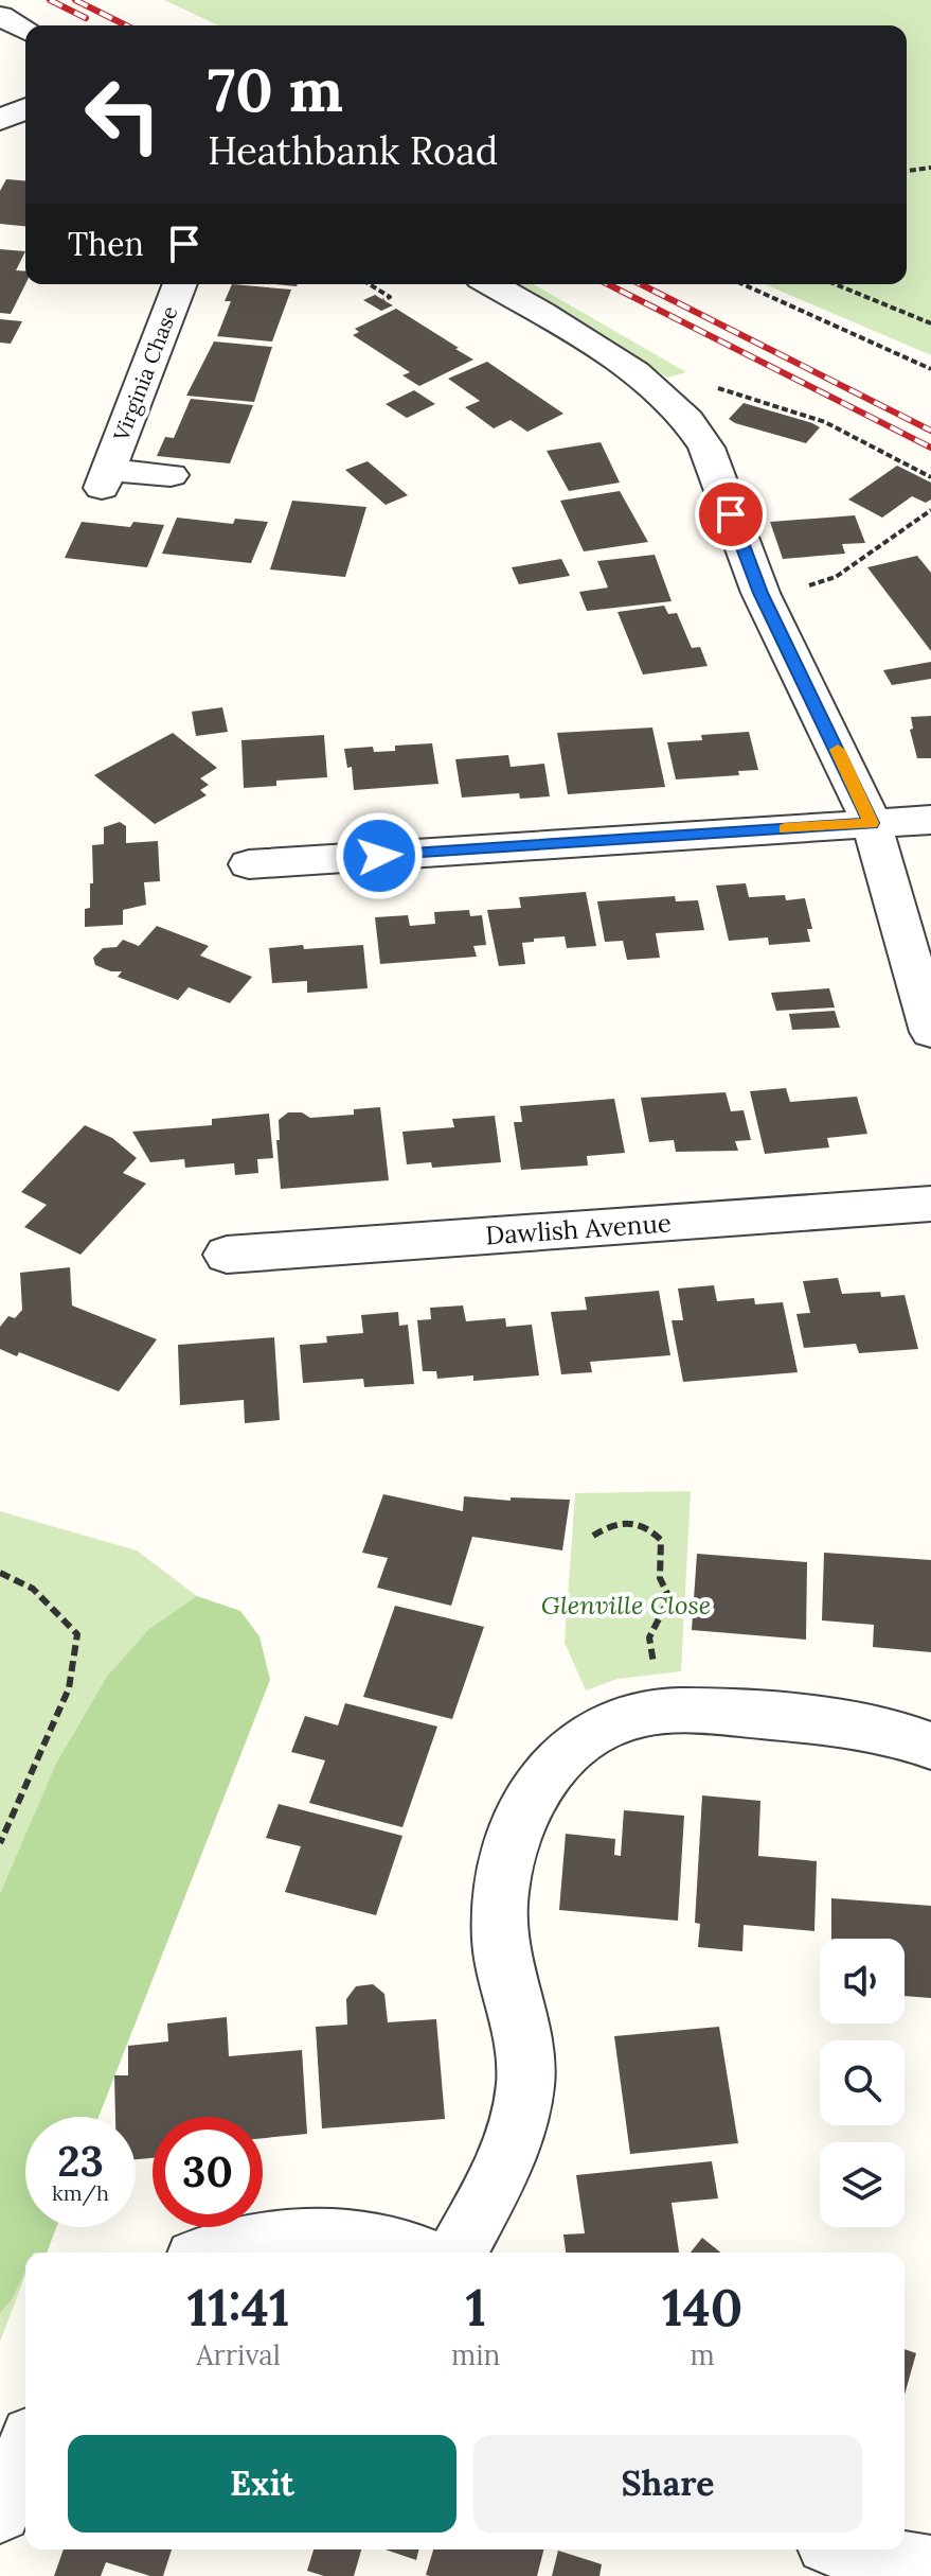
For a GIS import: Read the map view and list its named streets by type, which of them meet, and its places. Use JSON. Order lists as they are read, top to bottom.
{
  "streets": {
    "street": ["Virginia Chase", "Dawlish Avenue"]
  },
  "parks": ["Glenville Close"],
  "page": {
    "turn": ["70 m", "Heathbank Road"],
    "then": "Then",
    "speed": "23 km/h",
    "limit": "30",
    "eta": [
      "11:41",
      "Arrival",
      "1",
      "min",
      "140",
      "m"
    ],
    "buttons": ["Exit", "Share"]
  }
}
